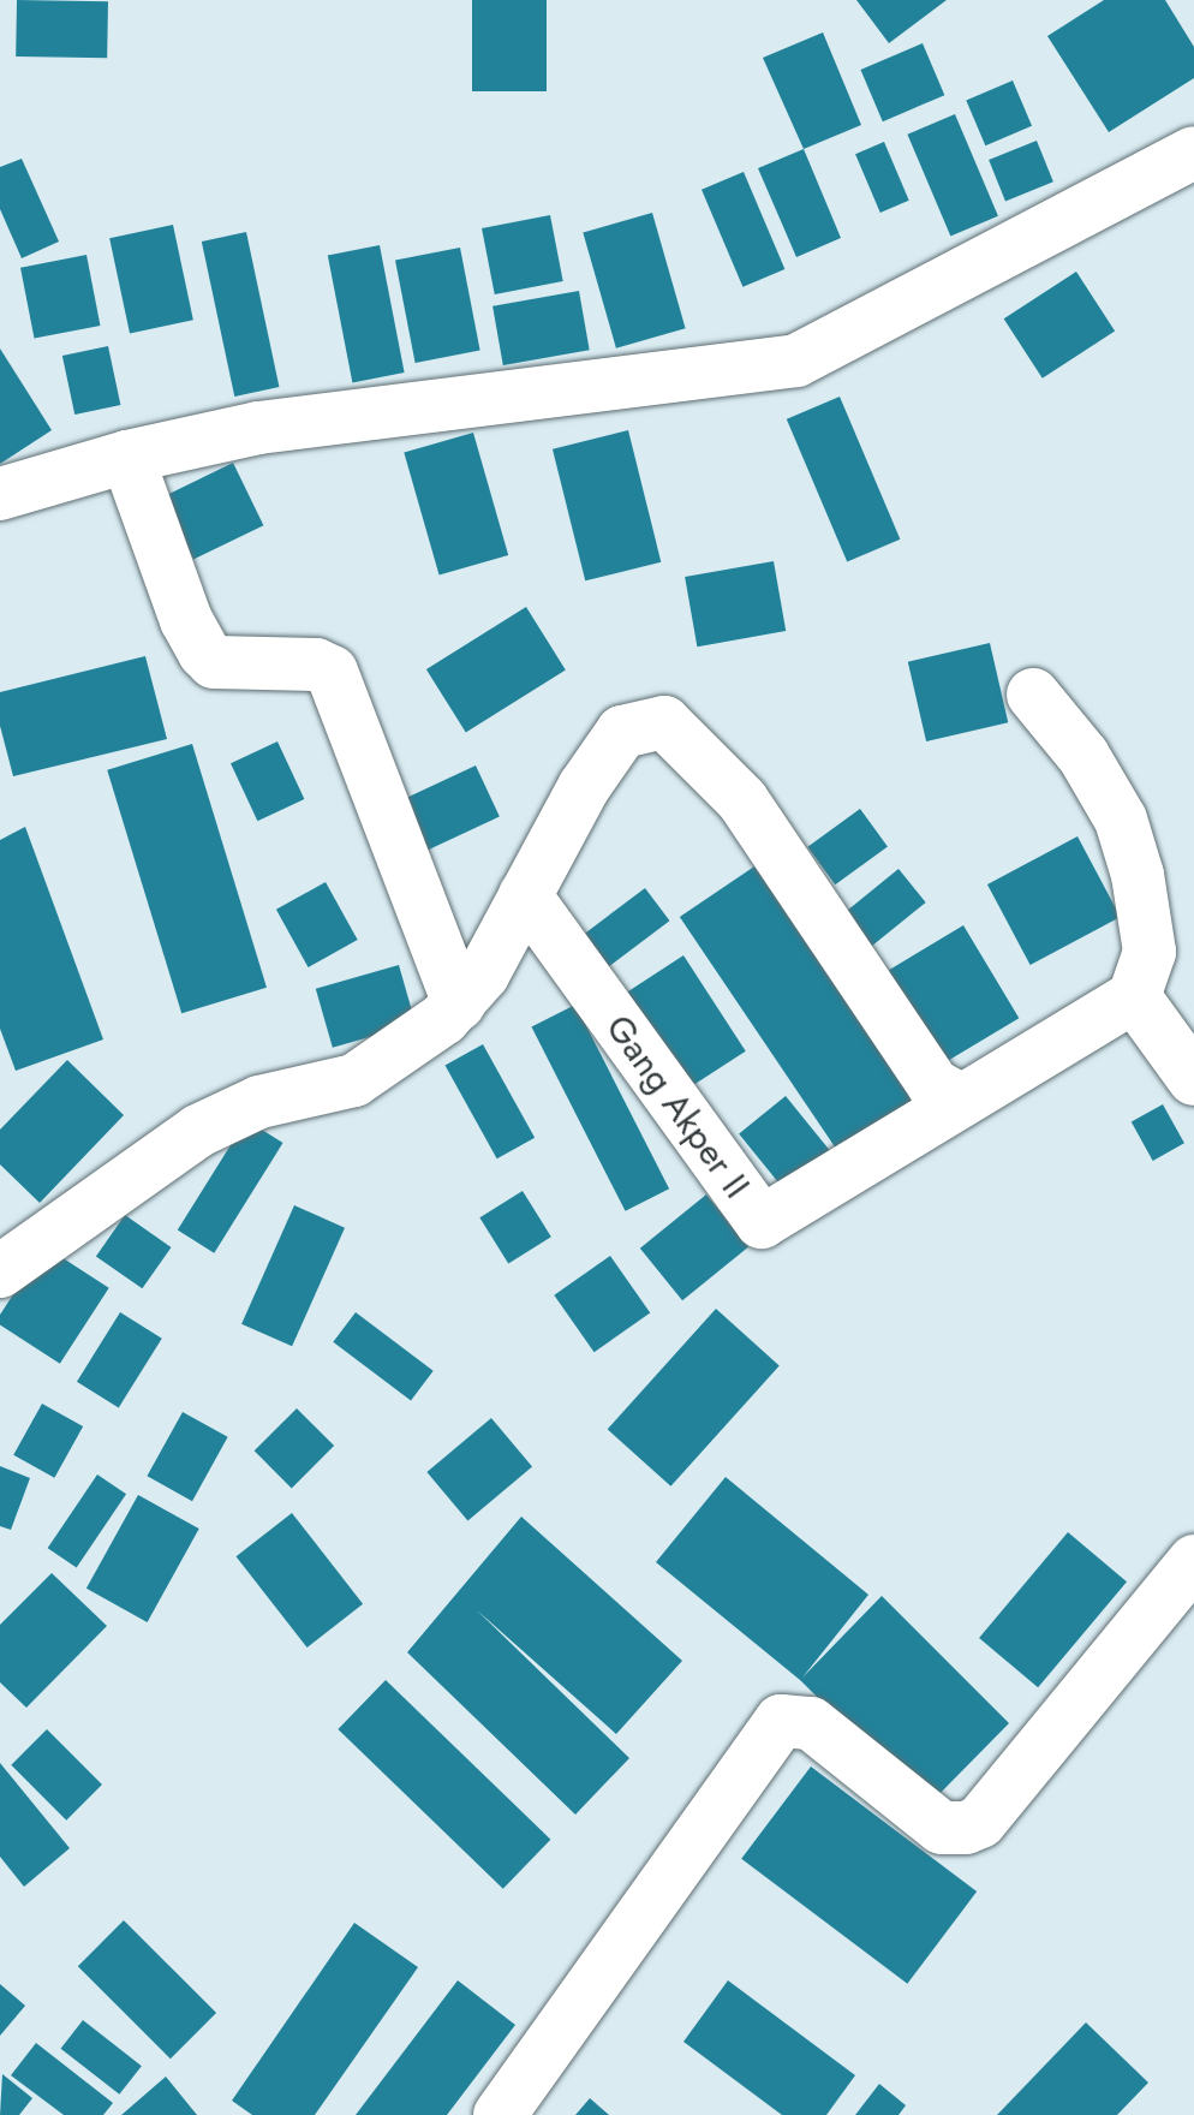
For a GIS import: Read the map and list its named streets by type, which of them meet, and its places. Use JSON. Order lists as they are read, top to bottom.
{
  "streets": {
    "street": ["Gang Akper II"]
  }
}
